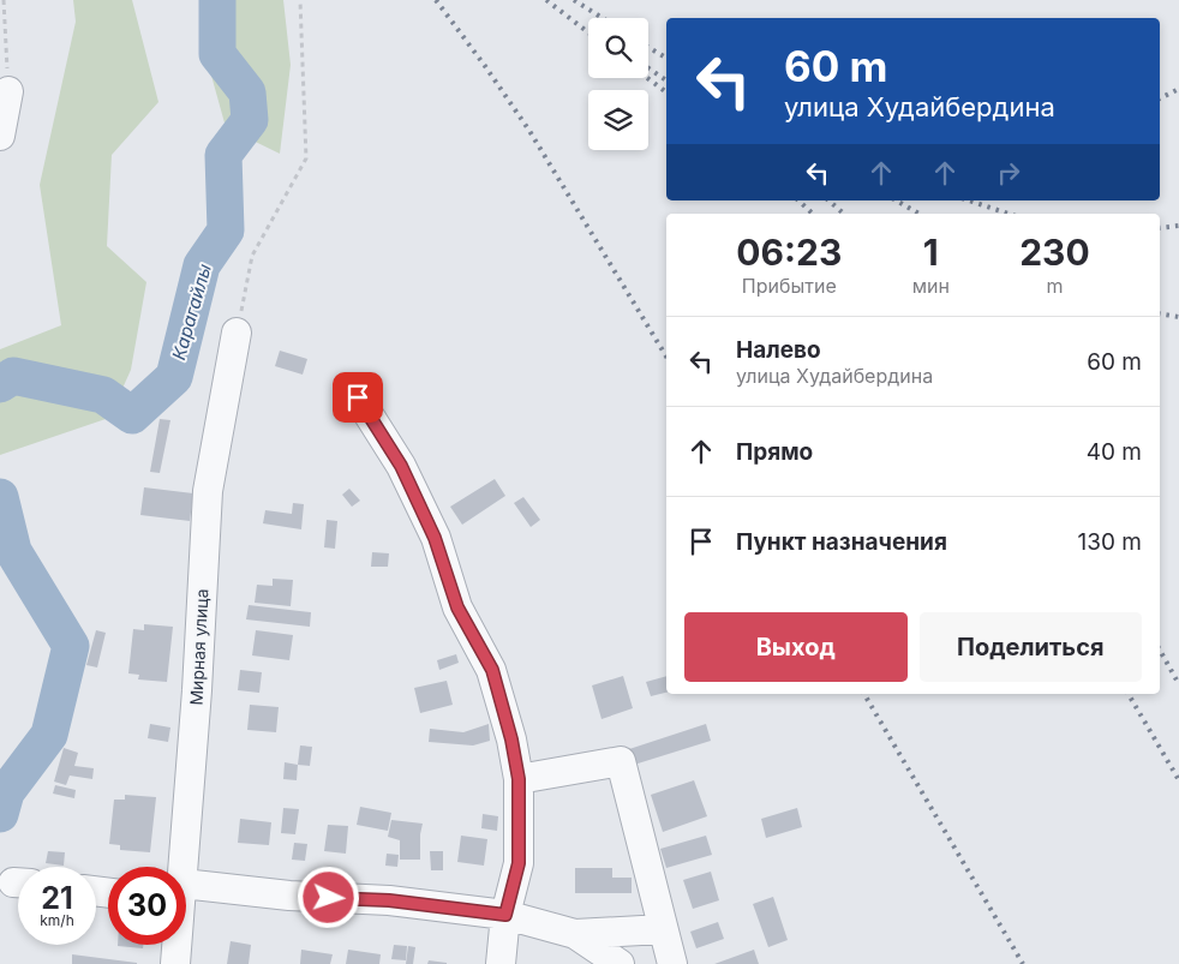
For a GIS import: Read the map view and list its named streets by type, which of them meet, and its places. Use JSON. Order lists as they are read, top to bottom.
{
  "streets": {
    "street": ["Мирная улица"]
  },
  "water": ["Карагайлы"],
  "page": {
    "turn": ["60 m", "улица Худайбердина"],
    "eta": [
      "06:23",
      "Прибытие",
      "1",
      "мин",
      "230",
      "m"
    ],
    "list": [
      {
        "name": "Налево",
        "note": "улица Худайбердина",
        "value": "60 m"
      },
      {
        "name": "Прямо",
        "value": "40 m"
      },
      {
        "name": "Пункт назначения",
        "value": "130 m"
      }
    ],
    "buttons": ["Выход", "Поделиться"],
    "speed": "21 km/h",
    "limit": "30"
  }
}
